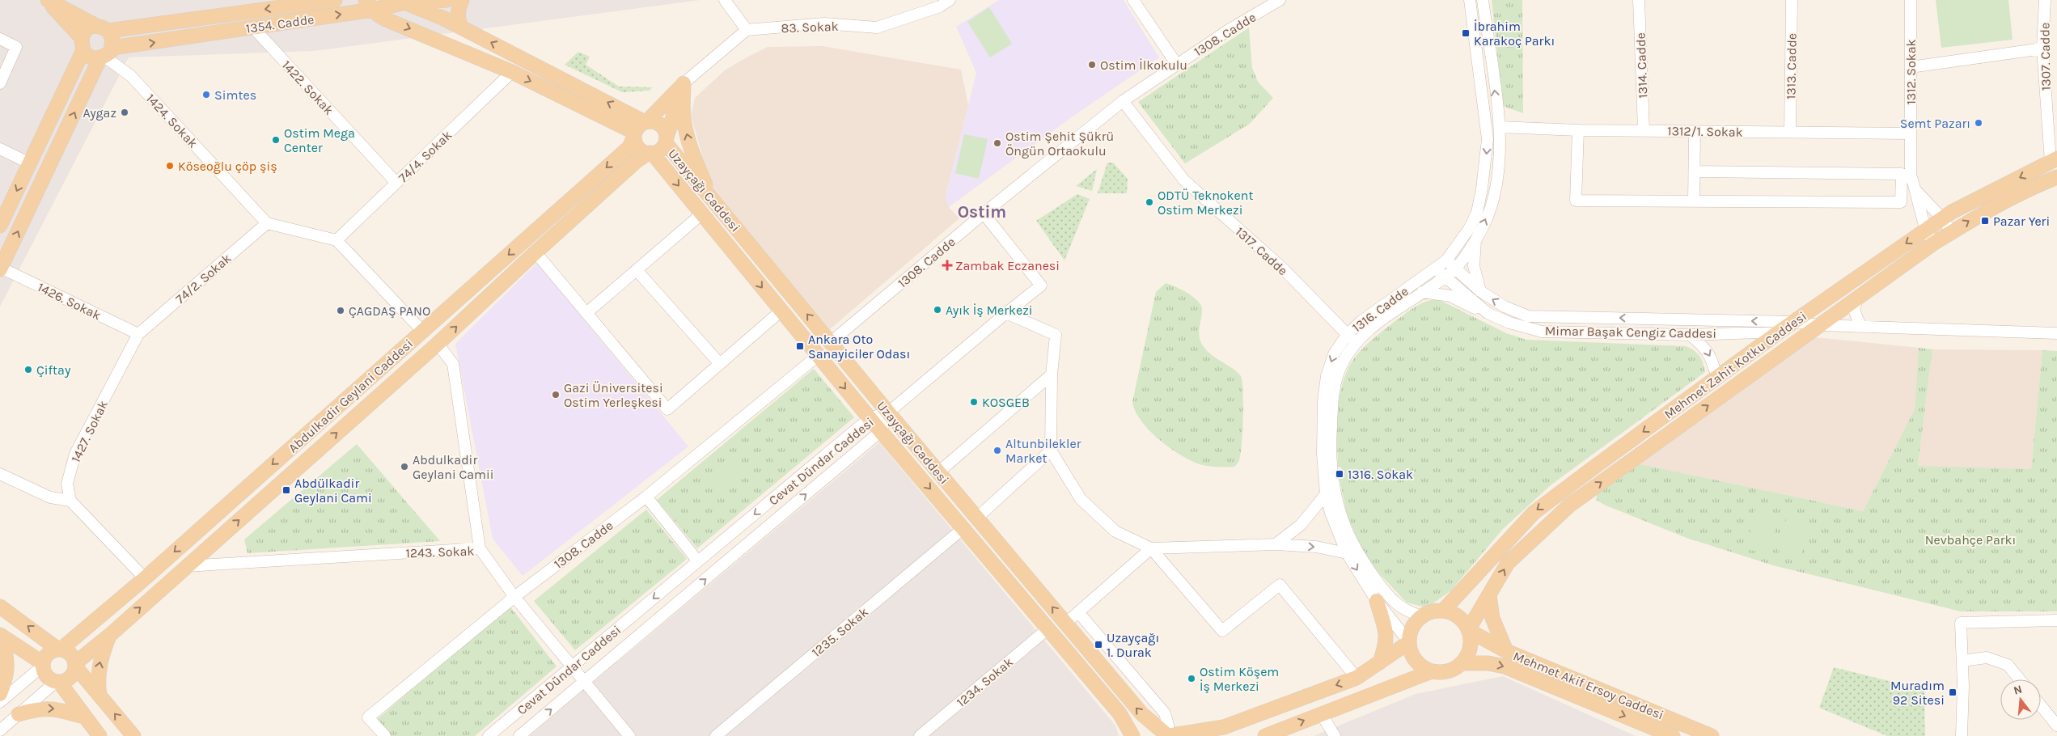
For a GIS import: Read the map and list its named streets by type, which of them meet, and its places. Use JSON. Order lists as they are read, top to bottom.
{
  "streets": {
    "main road": [
      "1354. Cadde",
      "Uzayçağı Caddesi",
      "Mehmet Zahit Kotku Caddesi",
      "Abdulkadir Geylani Caddesi",
      "Mehmet Akif Ersoy Caddesi"
    ],
    "street": [
      "83. Sokak",
      "1308. Cadde",
      "1307. Cadde",
      "1314. Cadde",
      "1313. Cadde",
      "1312. Sokak",
      "1422. Sokak",
      "1424. Sokak",
      "1312/1. Sokak",
      "74/4. Sokak",
      "1317. Cadde",
      "74/2. Sokak",
      "1426. Sokak",
      "1316. Cadde",
      "Mimar Başak Cengiz Caddesi",
      "1427. Sokak",
      "Cevat Dündar Caddesi",
      "1243. Sokak",
      "1235. Sokak",
      "1234. Sokak"
    ]
  },
  "crossings": [
    ["1354. Cadde", "1422. Sokak"],
    ["1354. Cadde", "1424. Sokak"],
    ["1308. Cadde", "Uzayçağı Caddesi"],
    ["1308. Cadde", "1317. Cadde"],
    ["1308. Cadde", "1243. Sokak"],
    ["1307. Cadde", "Mehmet Zahit Kotku Caddesi"],
    ["1314. Cadde", "1312/1. Sokak"],
    ["1313. Cadde", "1312/1. Sokak"],
    ["1312. Sokak", "1312/1. Sokak"],
    ["1312. Sokak", "Mehmet Zahit Kotku Caddesi"],
    ["1422. Sokak", "74/4. Sokak"],
    ["1424. Sokak", "74/2. Sokak"],
    ["1312/1. Sokak", "1316. Cadde"],
    ["Uzayçağı Caddesi", "Abdulkadir Geylani Caddesi"],
    ["Uzayçağı Caddesi", "Cevat Dündar Caddesi"],
    ["Uzayçağı Caddesi", "1235. Sokak"],
    ["Uzayçağı Caddesi", "1234. Sokak"],
    ["1317. Cadde", "1316. Cadde"],
    ["74/2. Sokak", "1426. Sokak"],
    ["74/2. Sokak", "1427. Sokak"],
    ["1426. Sokak", "1427. Sokak"],
    ["1316. Cadde", "Mimar Başak Cengiz Caddesi"],
    ["1316. Cadde", "Mehmet Zahit Kotku Caddesi"],
    ["1316. Cadde", "Mehmet Akif Ersoy Caddesi"],
    ["Mimar Başak Cengiz Caddesi", "Mehmet Zahit Kotku Caddesi"],
    ["Mehmet Zahit Kotku Caddesi", "Mehmet Akif Ersoy Caddesi"],
    ["Abdulkadir Geylani Caddesi", "1243. Sokak"],
    ["Cevat Dündar Caddesi", "1243. Sokak"]
  ],
  "districts": ["Ostim"],
  "parks": ["Nevbahçe Parkı"],
  "places": {
    "transit": [
      "İbrahim Karakoç Parkı",
      "Pazar Yeri",
      "Ankara Oto Sanayiciler Odası",
      "1316. Sokak",
      "Abdülkadir Geylani Cami",
      "Uzayçağı 1. Durak",
      "Muradım 92 Sitesi"
    ],
    "other": [
      "Ostim İlkokulu",
      "Simtes",
      "Aygaz",
      "Semt Pazarı",
      "Ostim Mega Center",
      "Ostim Şehit Şükrü Öngün Ortaokulu",
      "Köseoğlu çöp şiş",
      "ODTÜ Teknokent Ostim Merkezi",
      "Ayık İş Merkezi",
      "ÇAGDAŞ PANO",
      "Çiftay",
      "Gazi Üniversitesi Ostim Yerleşkesi",
      "KOSGEB",
      "Altunbilekler Market",
      "Abdulkadir Geylani Camii",
      "Ostim Köşem İş Merkezi"
    ],
    "health": ["Zambak Eczanesi"]
  },
  "north": "top"
}
